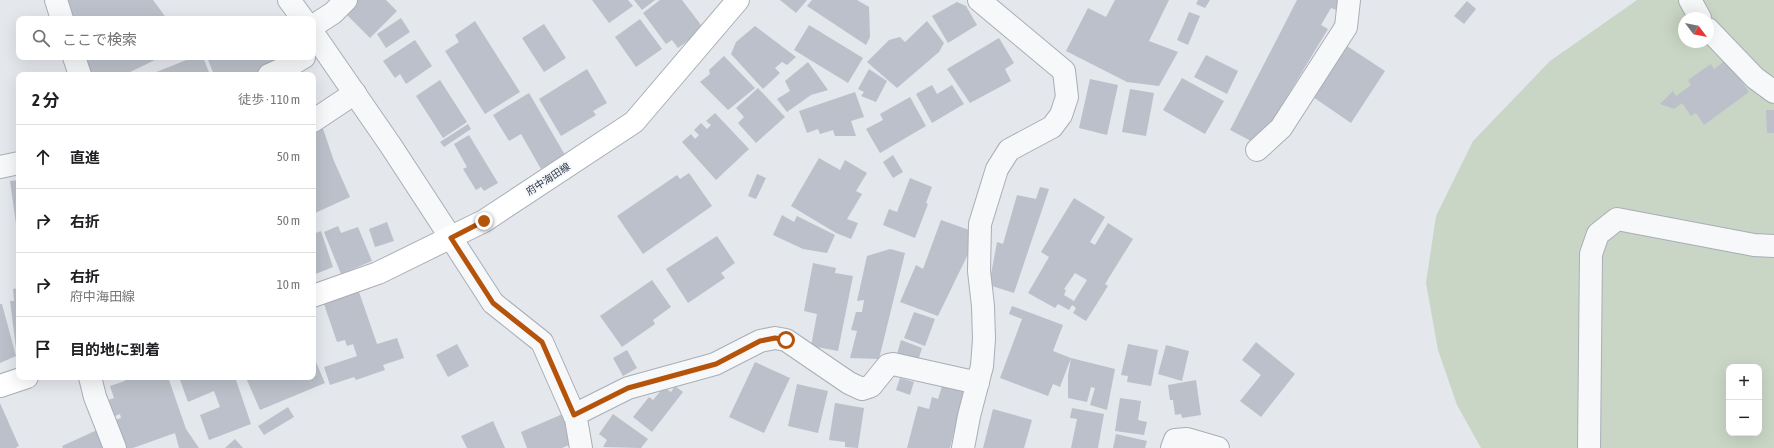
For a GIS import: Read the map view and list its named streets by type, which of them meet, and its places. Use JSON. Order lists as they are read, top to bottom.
{
  "streets": {
    "main road": ["府中海田線"]
  },
  "north": "bottom right",
  "page": {
    "search": "ここで検索",
    "heading": ["2 分", "徒歩 · 110 m"],
    "list": [
      ["直進", "50 m"],
      ["右折", "50 m"],
      ["右折", "府中海田線", "10 m"],
      "目的地に到着"
    ],
    "map_buttons": ["+", "−"]
  }
}
